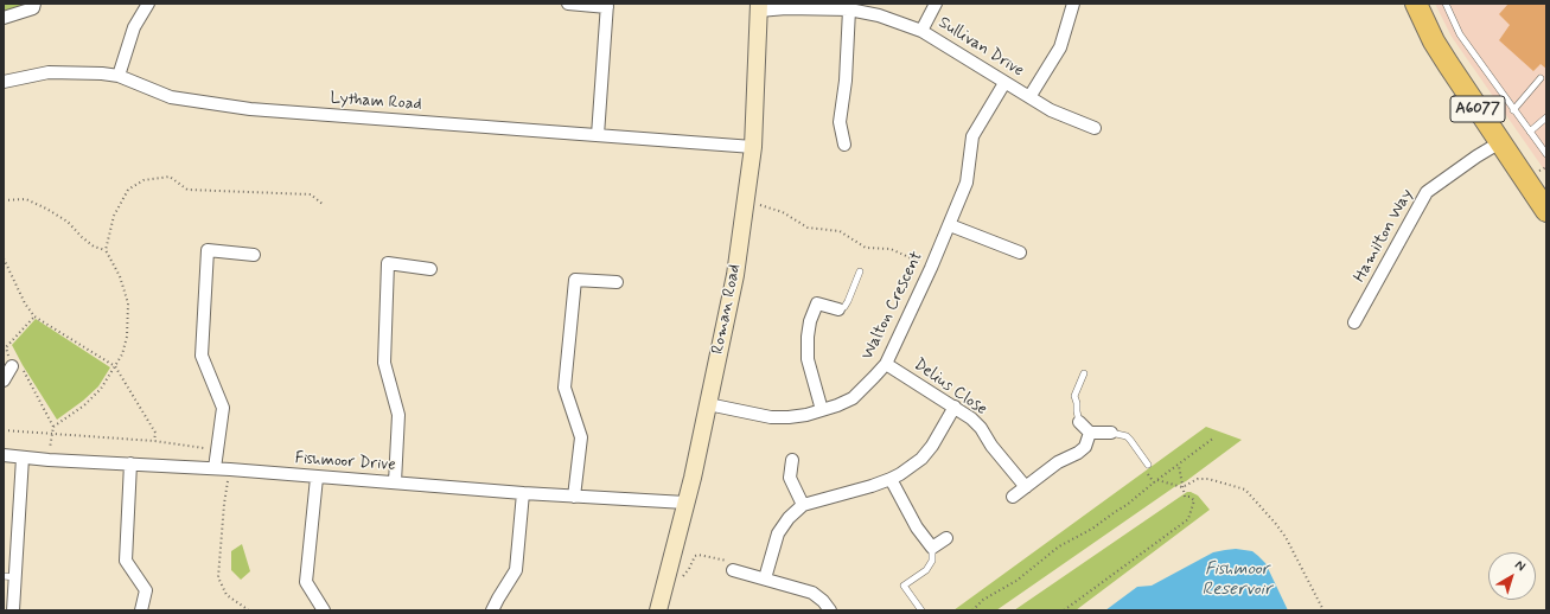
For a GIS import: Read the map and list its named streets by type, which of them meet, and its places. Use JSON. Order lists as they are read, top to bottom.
{
  "streets": {
    "highway": ["A6077"],
    "street": [
      "Sullivan Drive",
      "Lytham Road",
      "Hamilton Way",
      "Walton Crescent",
      "Roman Road",
      "Delius Close",
      "Fishmoor Drive"
    ]
  },
  "crossings": [
    ["Sullivan Drive", "Walton Crescent"],
    ["Sullivan Drive", "Roman Road"],
    ["Lytham Road", "Roman Road"],
    ["A6077", "Hamilton Way"],
    ["Walton Crescent", "Roman Road"],
    ["Walton Crescent", "Delius Close"],
    ["Roman Road", "Fishmoor Drive"]
  ],
  "water": ["Fishmoor Reservoir"],
  "north": "top right"
}
